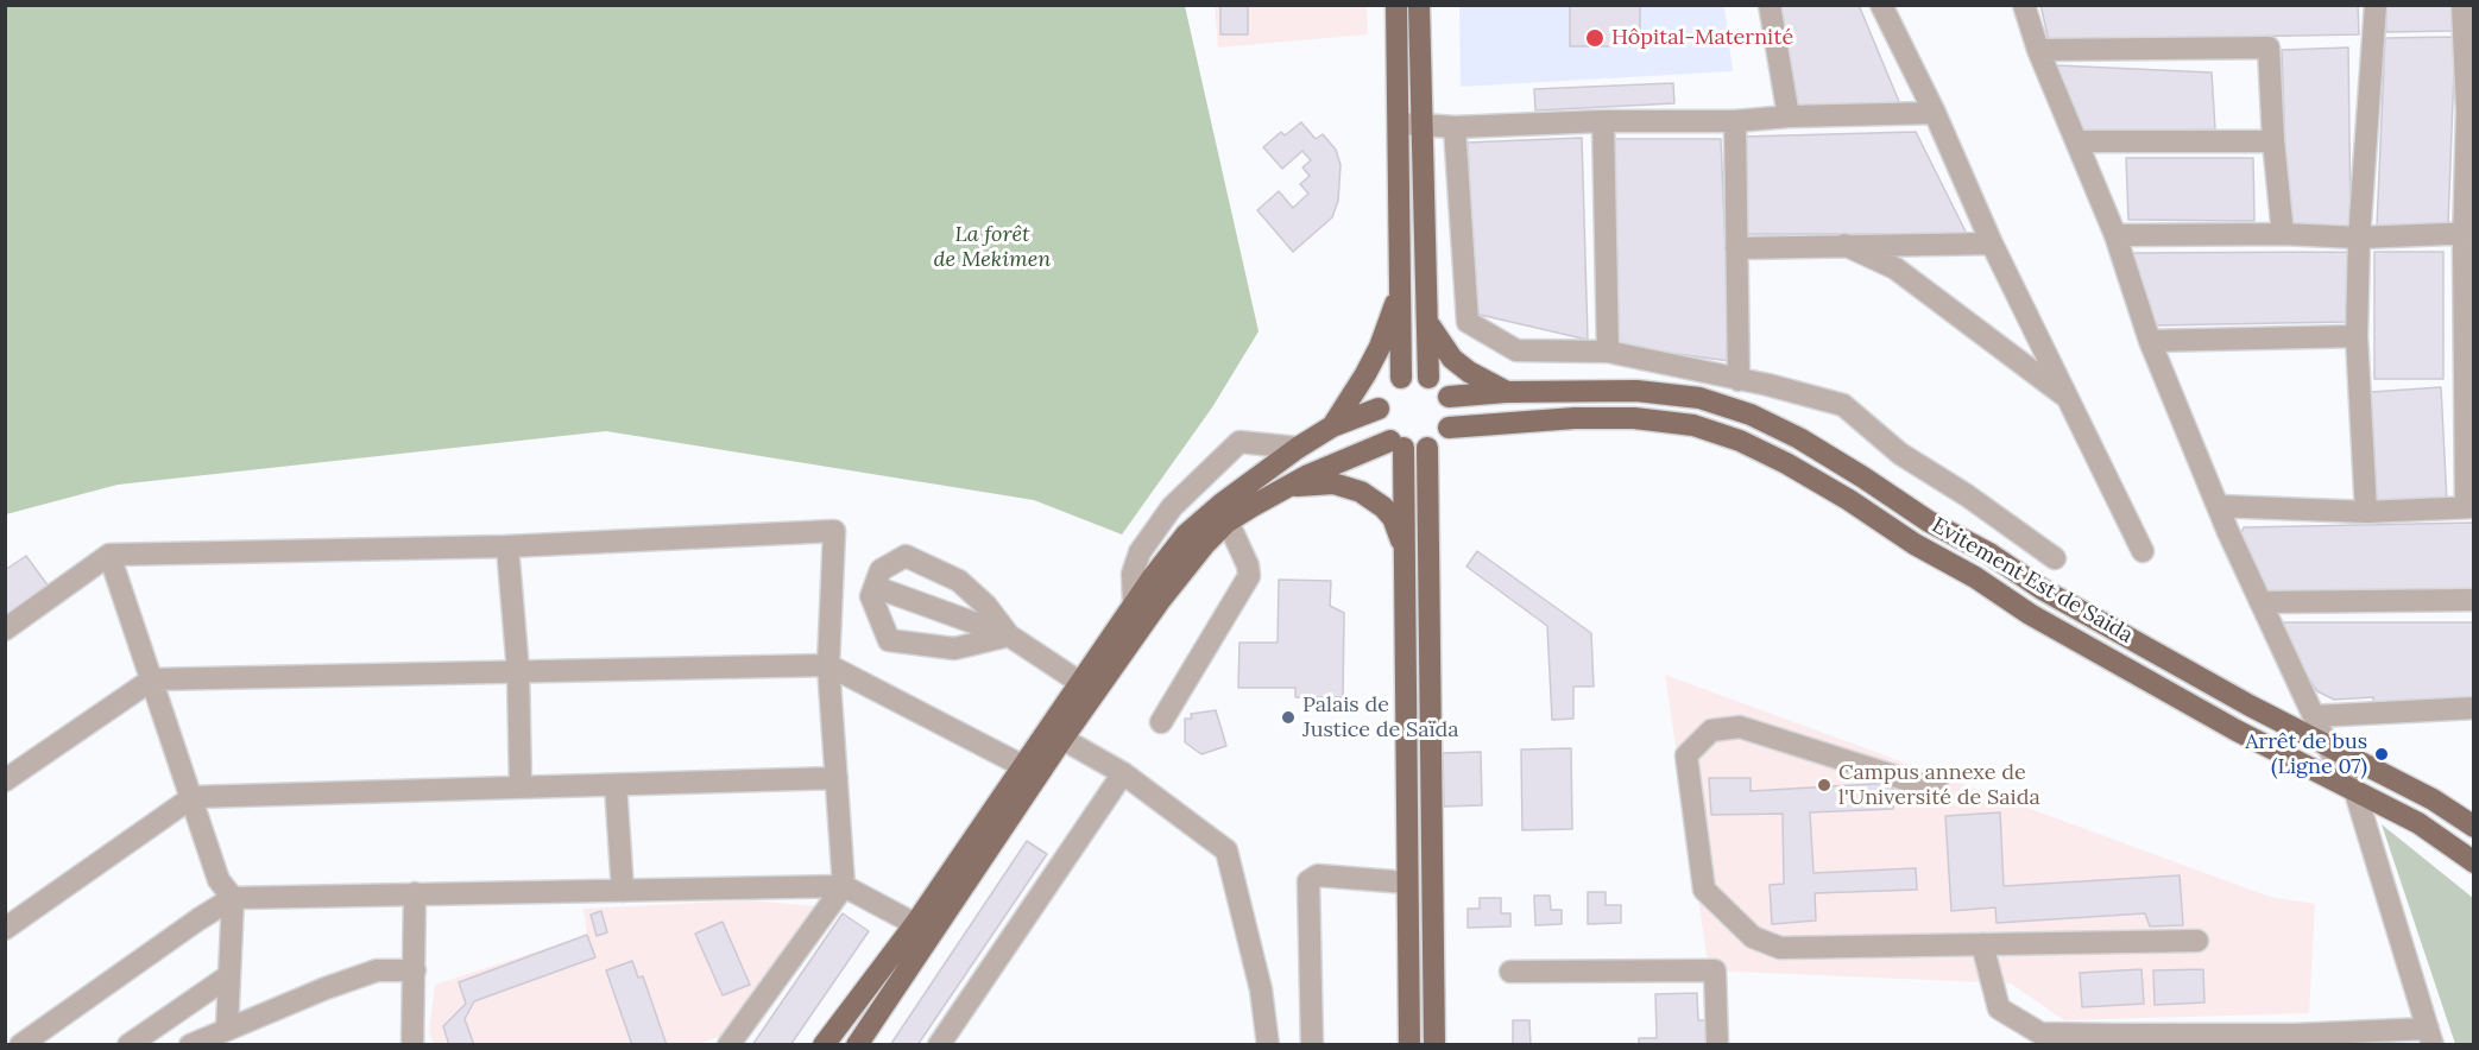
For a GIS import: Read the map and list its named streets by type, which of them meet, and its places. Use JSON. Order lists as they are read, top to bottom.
{
  "streets": {
    "main road": ["Evitement Est de Saida"]
  },
  "parks": ["La forêt de Mekimen"],
  "places": [
    "Hôpital-Maternité",
    "Palais de Justice de Saïda",
    "Arrêt de bus (Ligne 07)",
    "Campus annexe de l'Université de Saida"
  ]
}
